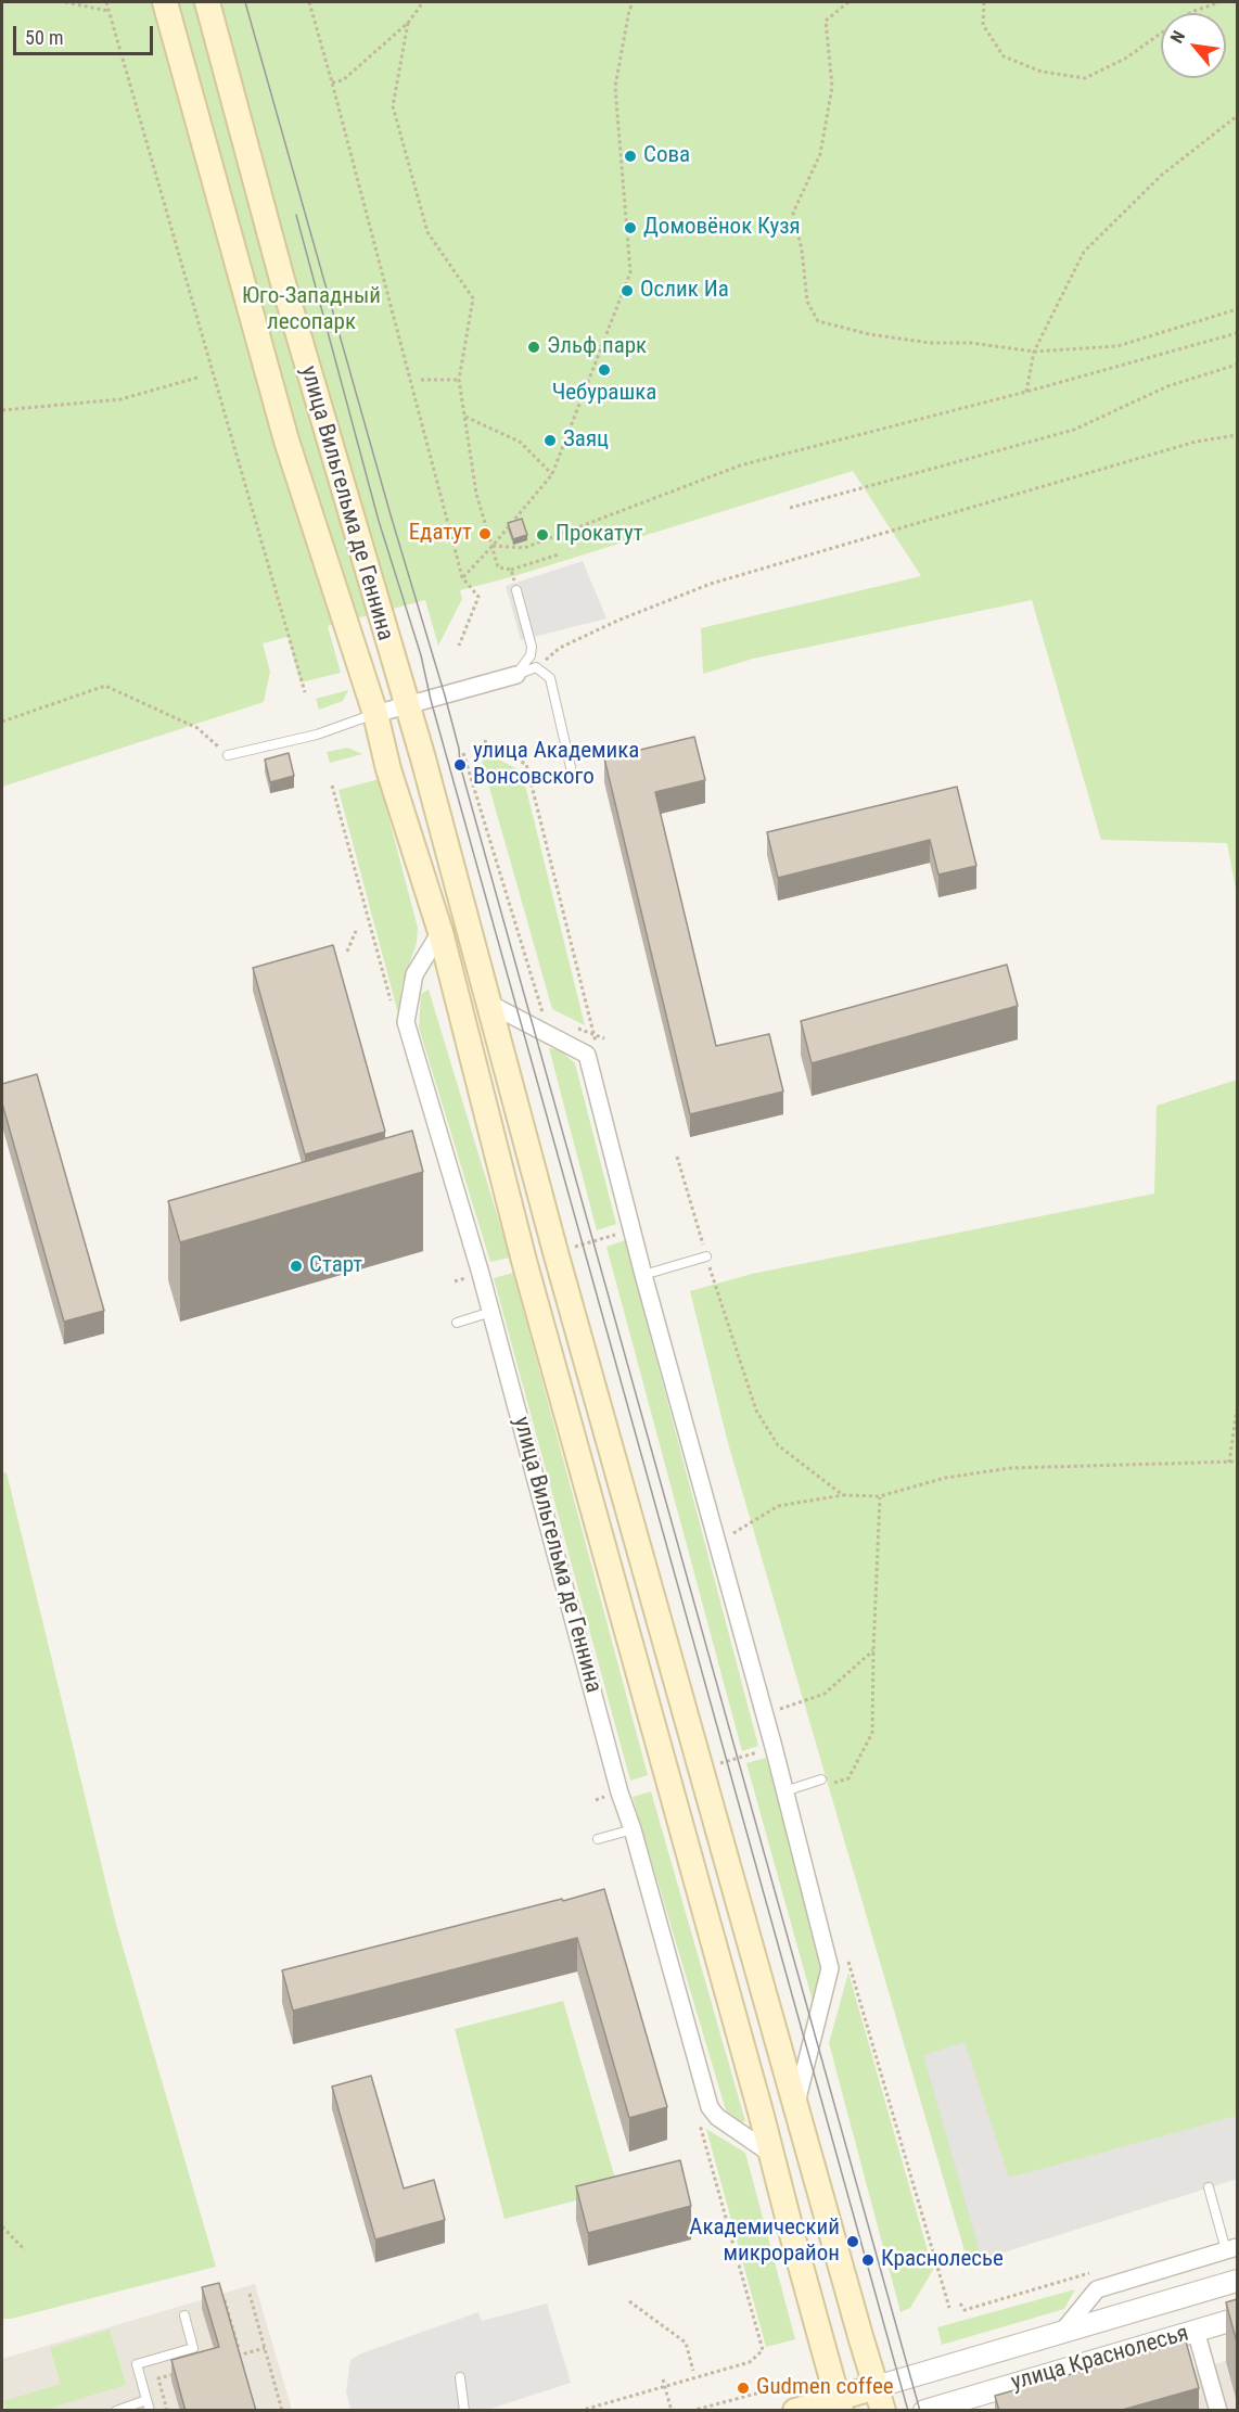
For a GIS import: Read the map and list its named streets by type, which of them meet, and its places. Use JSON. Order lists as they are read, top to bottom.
{
  "streets": {
    "main road": ["улица Вильгельма де Геннина", "улица Краснолесья"]
  },
  "crossings": [
    ["улица Вильгельма де Геннина", "улица Краснолесья"]
  ],
  "parks": ["Юго-Западный лесопарк"],
  "places": [
    "Сова",
    "Домовёнок Кузя",
    "Ослик Иа",
    "Эльф парк",
    "Чебурашка",
    "Заяц",
    "Едатут",
    "Прокатут",
    "улица Академика Вонсовского",
    "Старт",
    "Академический микрорайон",
    "Краснолесье",
    "Gudmen coffee"
  ],
  "scale_bar": "50 m",
  "north": "top left"
}
